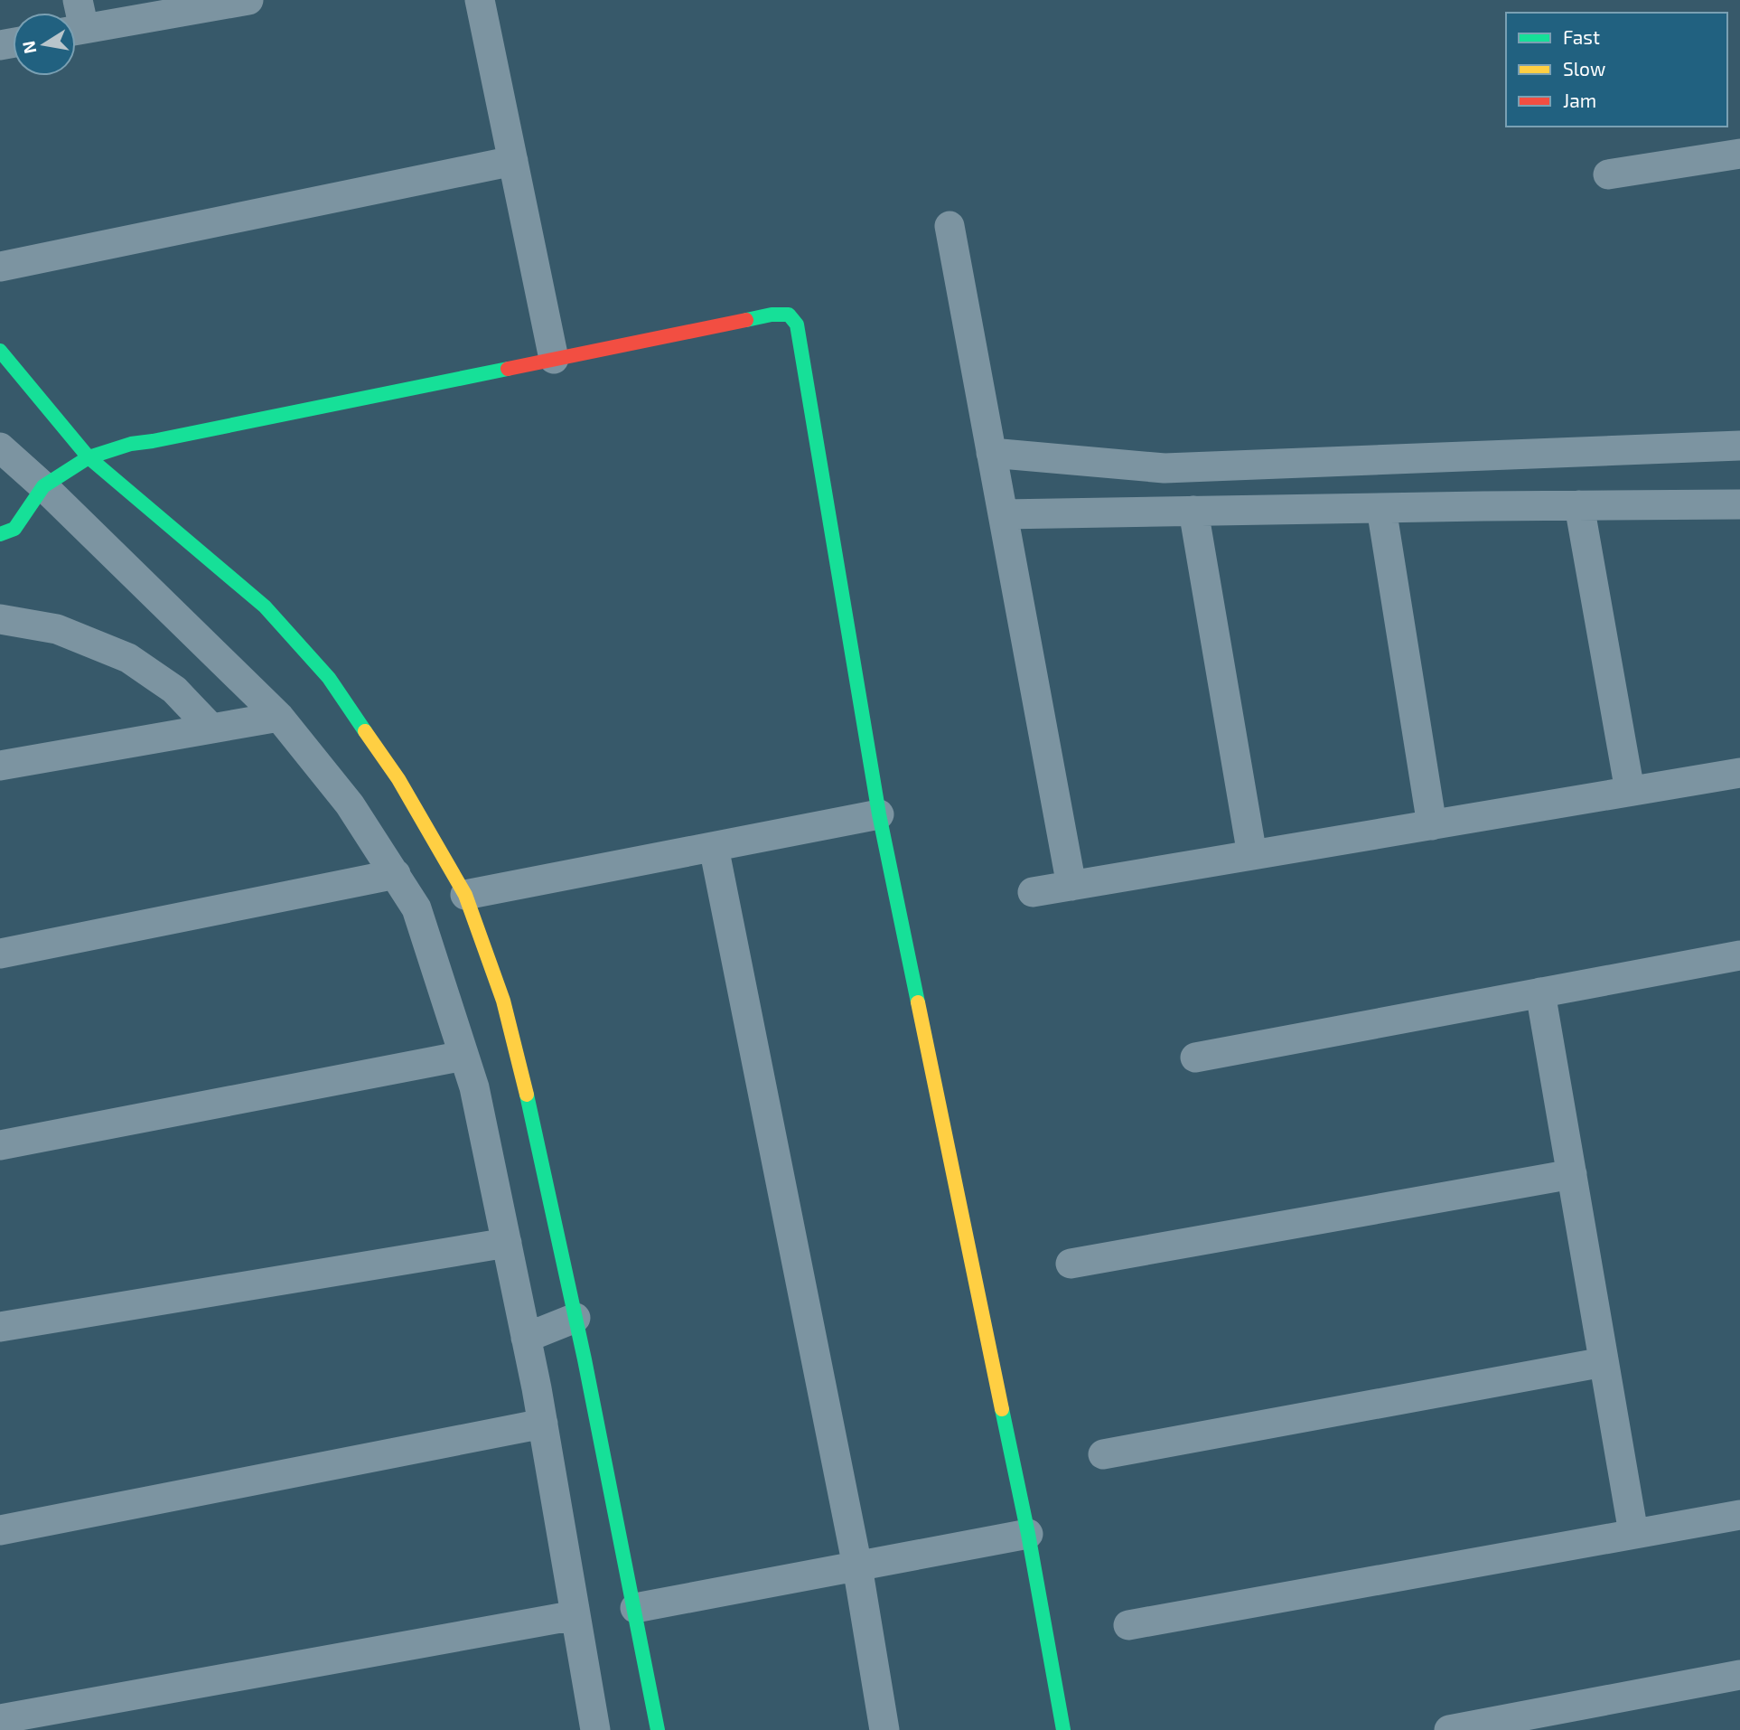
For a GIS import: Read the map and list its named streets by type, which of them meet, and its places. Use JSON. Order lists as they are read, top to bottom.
{
  "legend": ["Fast", "Slow", "Jam"],
  "north": "left"
}
